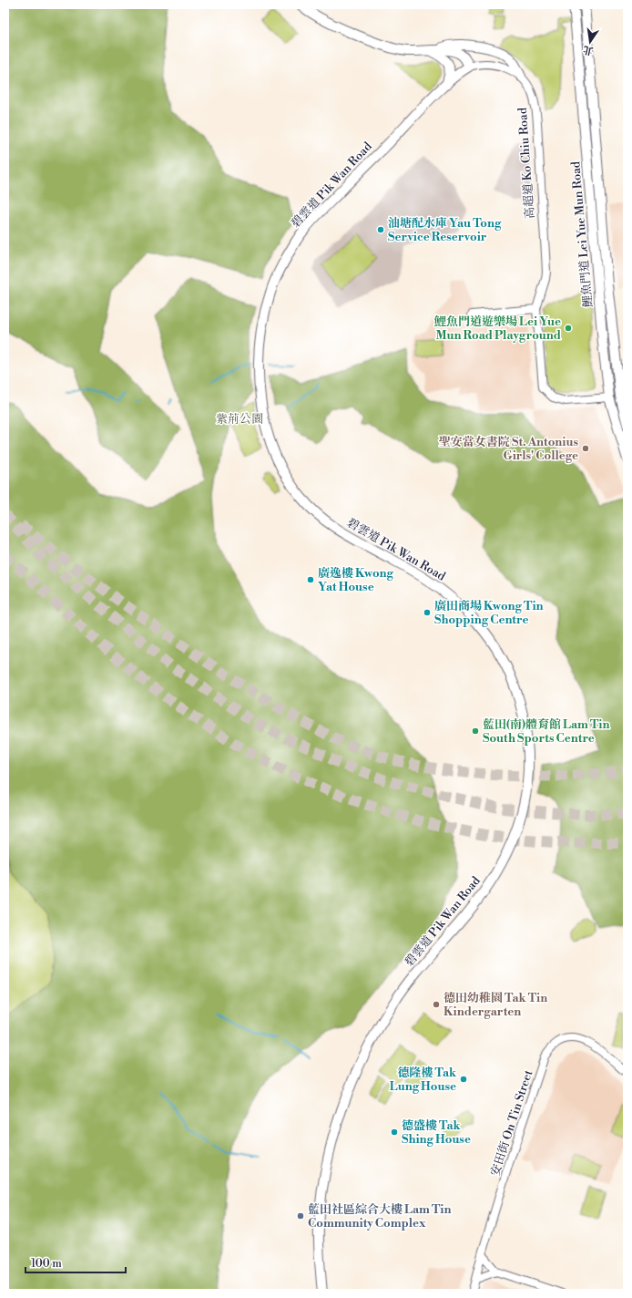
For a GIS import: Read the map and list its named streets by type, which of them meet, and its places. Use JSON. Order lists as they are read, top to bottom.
{
  "streets": {
    "main road": ["高超道 Ko Chiu Road", "碧雲道 Pik Wan Road", "鯉魚門道 Lei Yue Mun Road"],
    "street": ["安田街 On Tin Street"]
  },
  "crossings": [
    ["高超道 Ko Chiu Road", "碧雲道 Pik Wan Road"],
    ["高超道 Ko Chiu Road", "鯉魚門道 Lei Yue Mun Road"]
  ],
  "parks": ["紫荊公園"],
  "places": [
    "油塘配水庫 Yau Tong Service Reservoir",
    "鯉魚門道遊樂場 Lei Yue Mun Road Playground",
    "聖安當女書院 St. Antonius Girls' College",
    "廣逸樓 Kwong Yat House",
    "廣田商場 Kwong Tin Shopping Centre",
    "藍田(南)體育館 Lam Tin South Sports Centre",
    "德田幼稚園 Tak Tin Kindergarten",
    "德隆樓 Tak Lung House",
    "德盛樓 Tak Shing House",
    "藍田社區綜合大樓 Lam Tin Community Complex"
  ],
  "scale_bar": "100 m",
  "north": "bottom"
}
